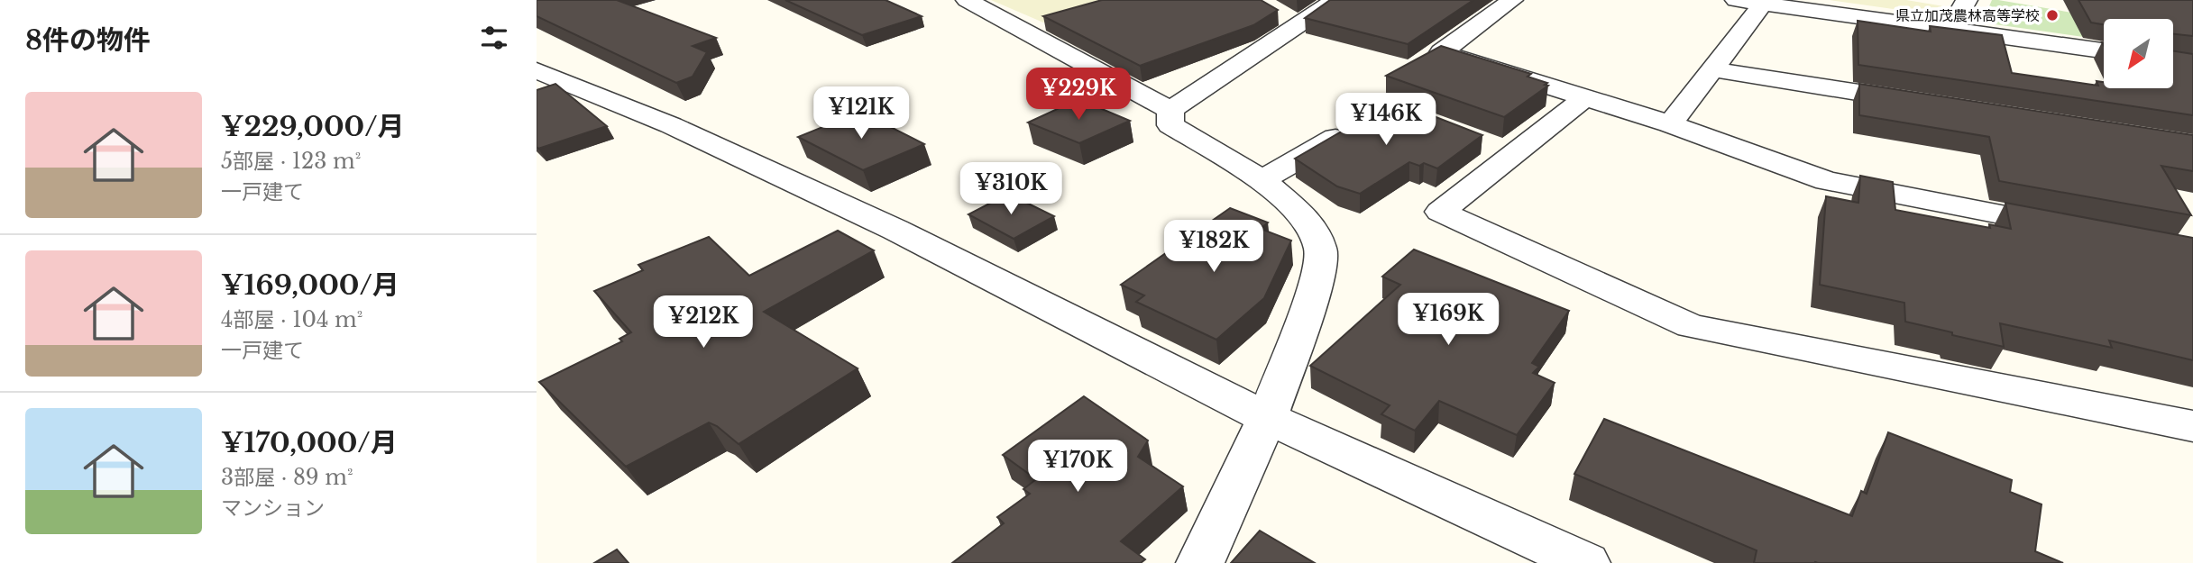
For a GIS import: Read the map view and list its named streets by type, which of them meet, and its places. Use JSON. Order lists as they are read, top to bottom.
{
  "places": ["県立加茂農林高等学校"],
  "north": "bottom left",
  "page": {
    "heading": "8件の物件",
    "price": [
      "¥229K",
      "¥121K",
      "¥146K",
      "¥310K",
      "¥182K",
      "¥169K",
      "¥212K",
      "¥170K"
    ],
    "list": [
      {
        "name": "¥229,000/月",
        "note": "5部屋 · 123 m² · 一戸建て"
      },
      {
        "name": "¥169,000/月",
        "note": "4部屋 · 104 m² · 一戸建て"
      },
      {
        "name": "¥170,000/月",
        "note": "3部屋 · 89 m² · マンション"
      }
    ]
  }
}
